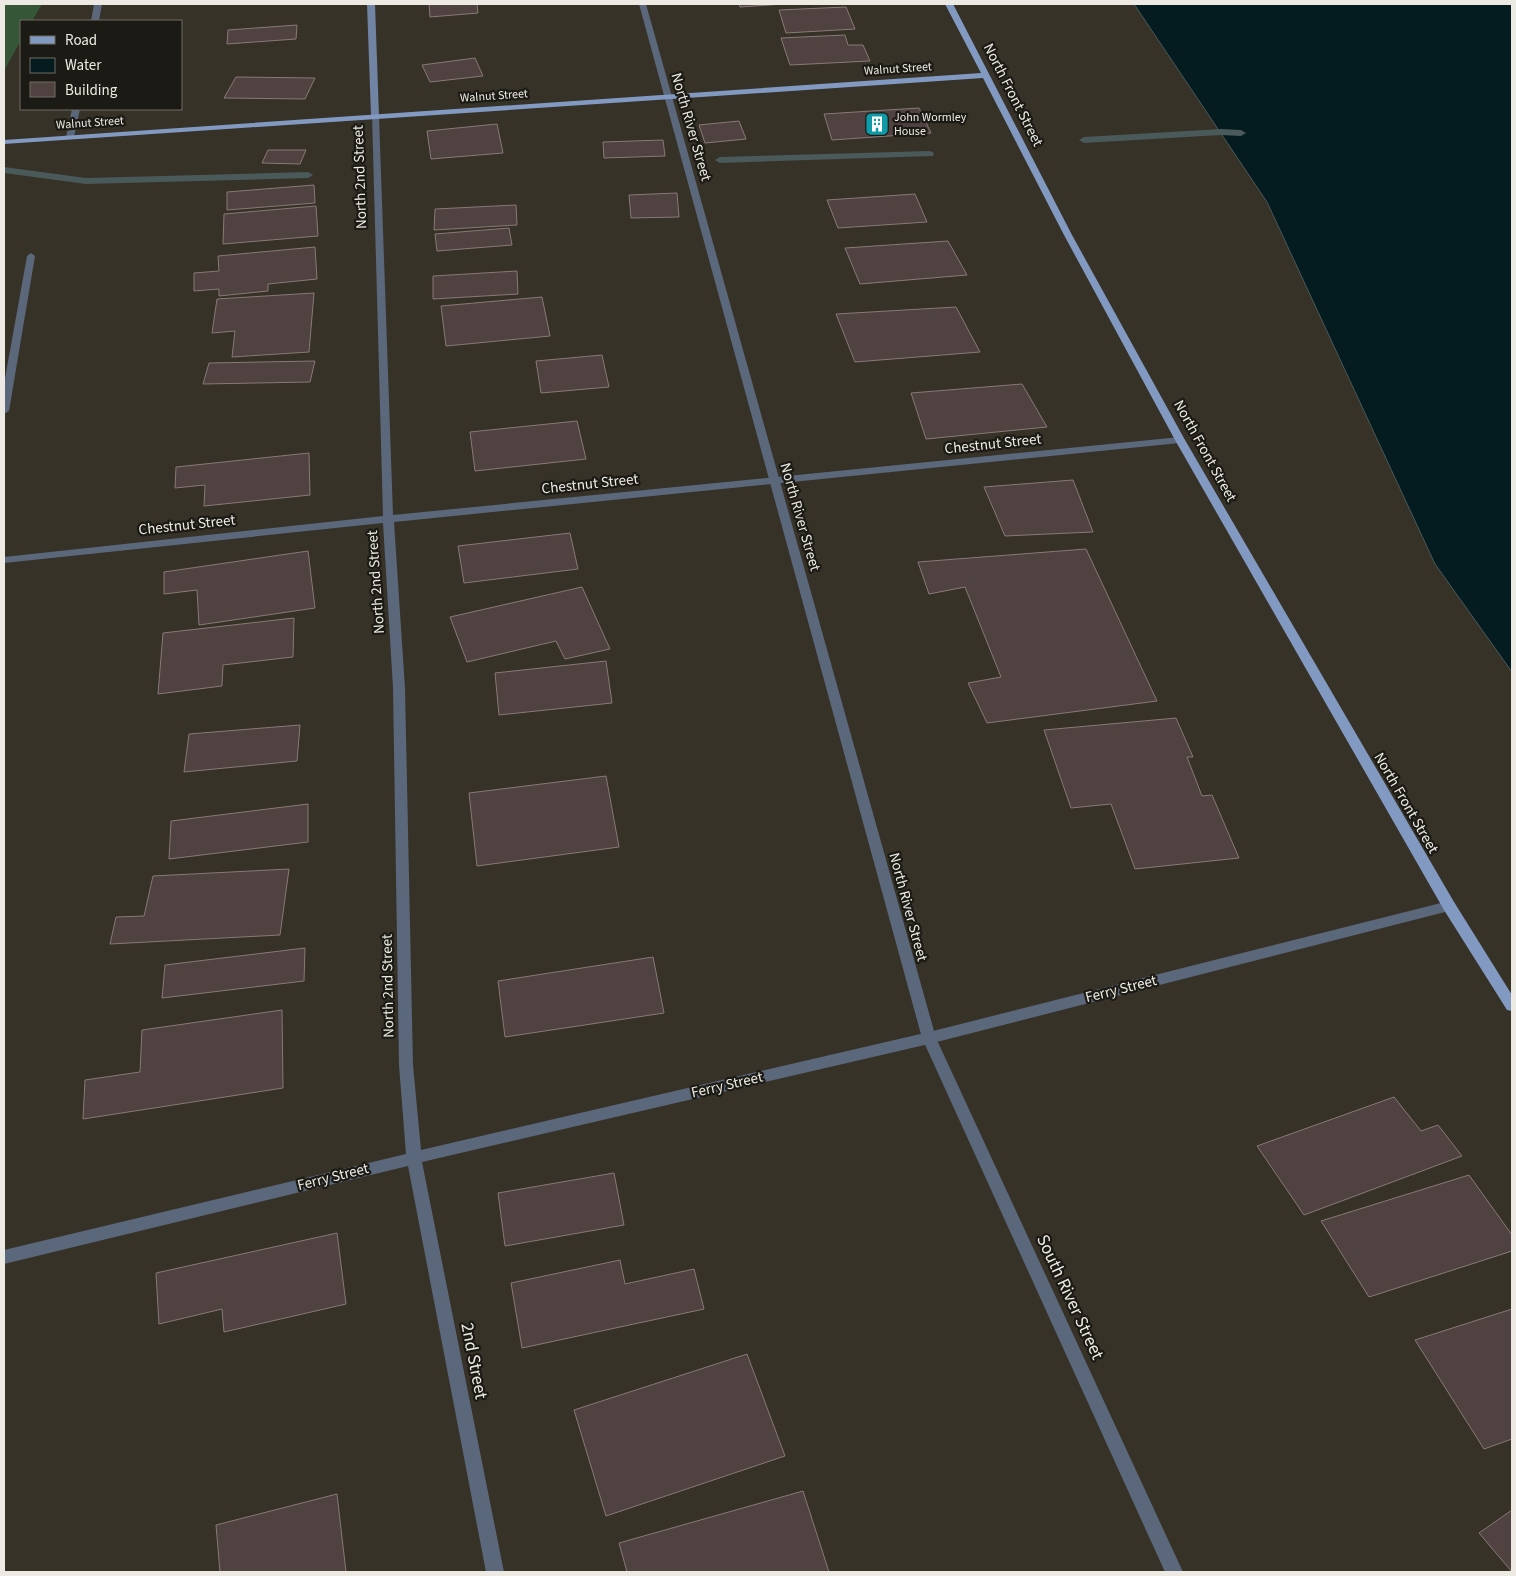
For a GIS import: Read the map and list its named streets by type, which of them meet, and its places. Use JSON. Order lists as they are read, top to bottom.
{
  "streets": {
    "main road": ["Walnut Street", "North Front Street"],
    "street": [
      "North River Street",
      "North 2nd Street",
      "Chestnut Street",
      "Ferry Street",
      "South River Street",
      "2nd Street"
    ]
  },
  "crossings": [
    ["Walnut Street", "North Front Street"],
    ["Walnut Street", "North River Street"],
    ["Walnut Street", "North 2nd Street"],
    ["North Front Street", "Chestnut Street"],
    ["North Front Street", "Ferry Street"],
    ["North River Street", "Chestnut Street"],
    ["North River Street", "Ferry Street"],
    ["North River Street", "South River Street"],
    ["North 2nd Street", "Chestnut Street"],
    ["North 2nd Street", "Ferry Street"],
    ["North 2nd Street", "2nd Street"],
    ["Ferry Street", "South River Street"],
    ["Ferry Street", "2nd Street"]
  ],
  "places": {
    "building": ["John Wormley House"]
  },
  "legend": ["Road", "Water", "Building"]
}
